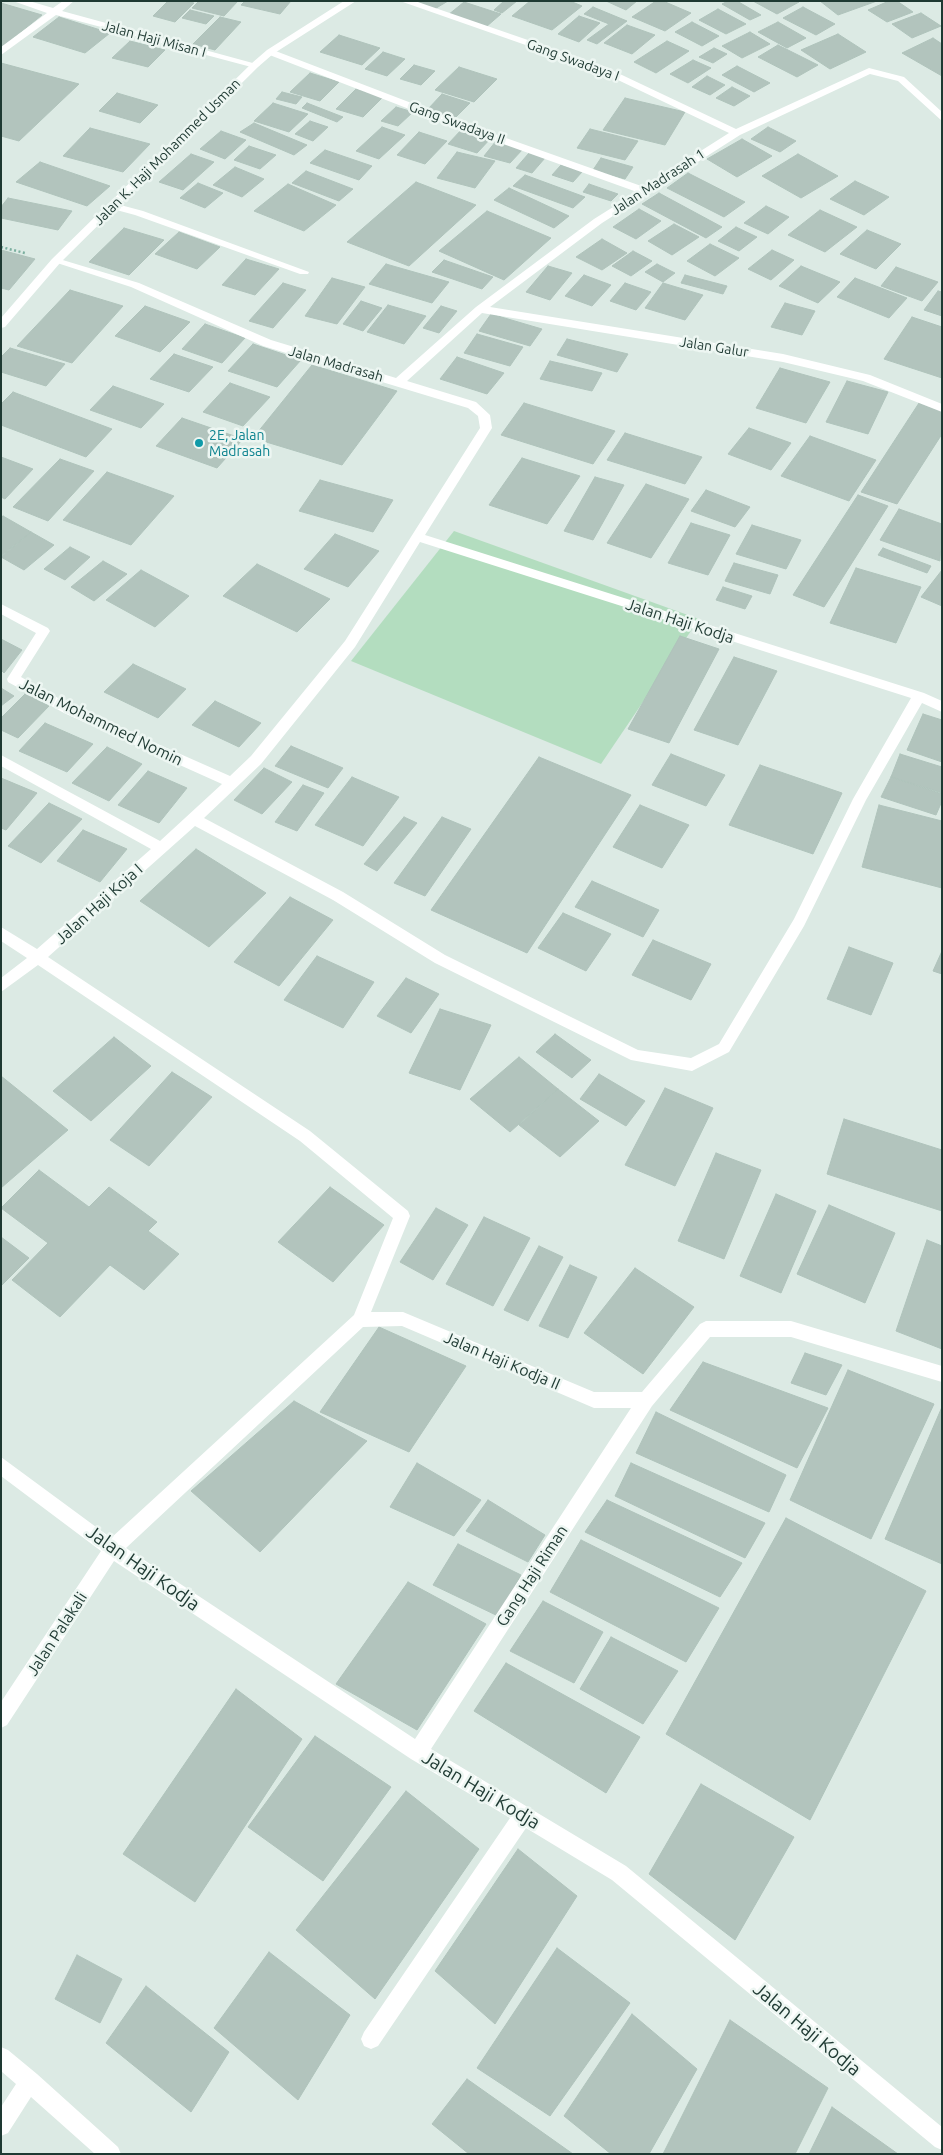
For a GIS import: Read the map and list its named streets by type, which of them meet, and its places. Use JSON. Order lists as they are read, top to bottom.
{
  "streets": {
    "street": [
      "Jalan Haji Misan I",
      "Gang Swadaya I",
      "Gang Swadaya II",
      "Jalan K. Haji Mohammed Usman",
      "Jalan Madrasah 1",
      "Jalan Galur",
      "Jalan Madrasah",
      "Jalan Haji Kodja",
      "Jalan Mohammed Nomin",
      "Jalan Haji Koja I",
      "Jalan Haji Kodja II",
      "Gang Haji Riman",
      "Jalan Palakali"
    ]
  },
  "crossings": [
    ["Jalan Haji Misan I", "Jalan K. Haji Mohammed Usman"],
    ["Gang Swadaya I", "Jalan Madrasah 1"],
    ["Gang Swadaya II", "Jalan K. Haji Mohammed Usman"],
    ["Gang Swadaya II", "Jalan Madrasah 1"],
    ["Jalan K. Haji Mohammed Usman", "Jalan Madrasah"],
    ["Jalan Madrasah 1", "Jalan Galur"],
    ["Jalan Madrasah 1", "Jalan Madrasah"],
    ["Jalan Madrasah", "Jalan Haji Kodja"],
    ["Jalan Madrasah", "Jalan Mohammed Nomin"],
    ["Jalan Madrasah", "Jalan Haji Koja I"],
    ["Jalan Haji Kodja", "Gang Haji Riman"],
    ["Jalan Haji Kodja", "Jalan Palakali"],
    ["Jalan Mohammed Nomin", "Jalan Haji Koja I"],
    ["Jalan Haji Kodja II", "Gang Haji Riman"]
  ],
  "places": ["2E, Jalan Madrasah"]
}
